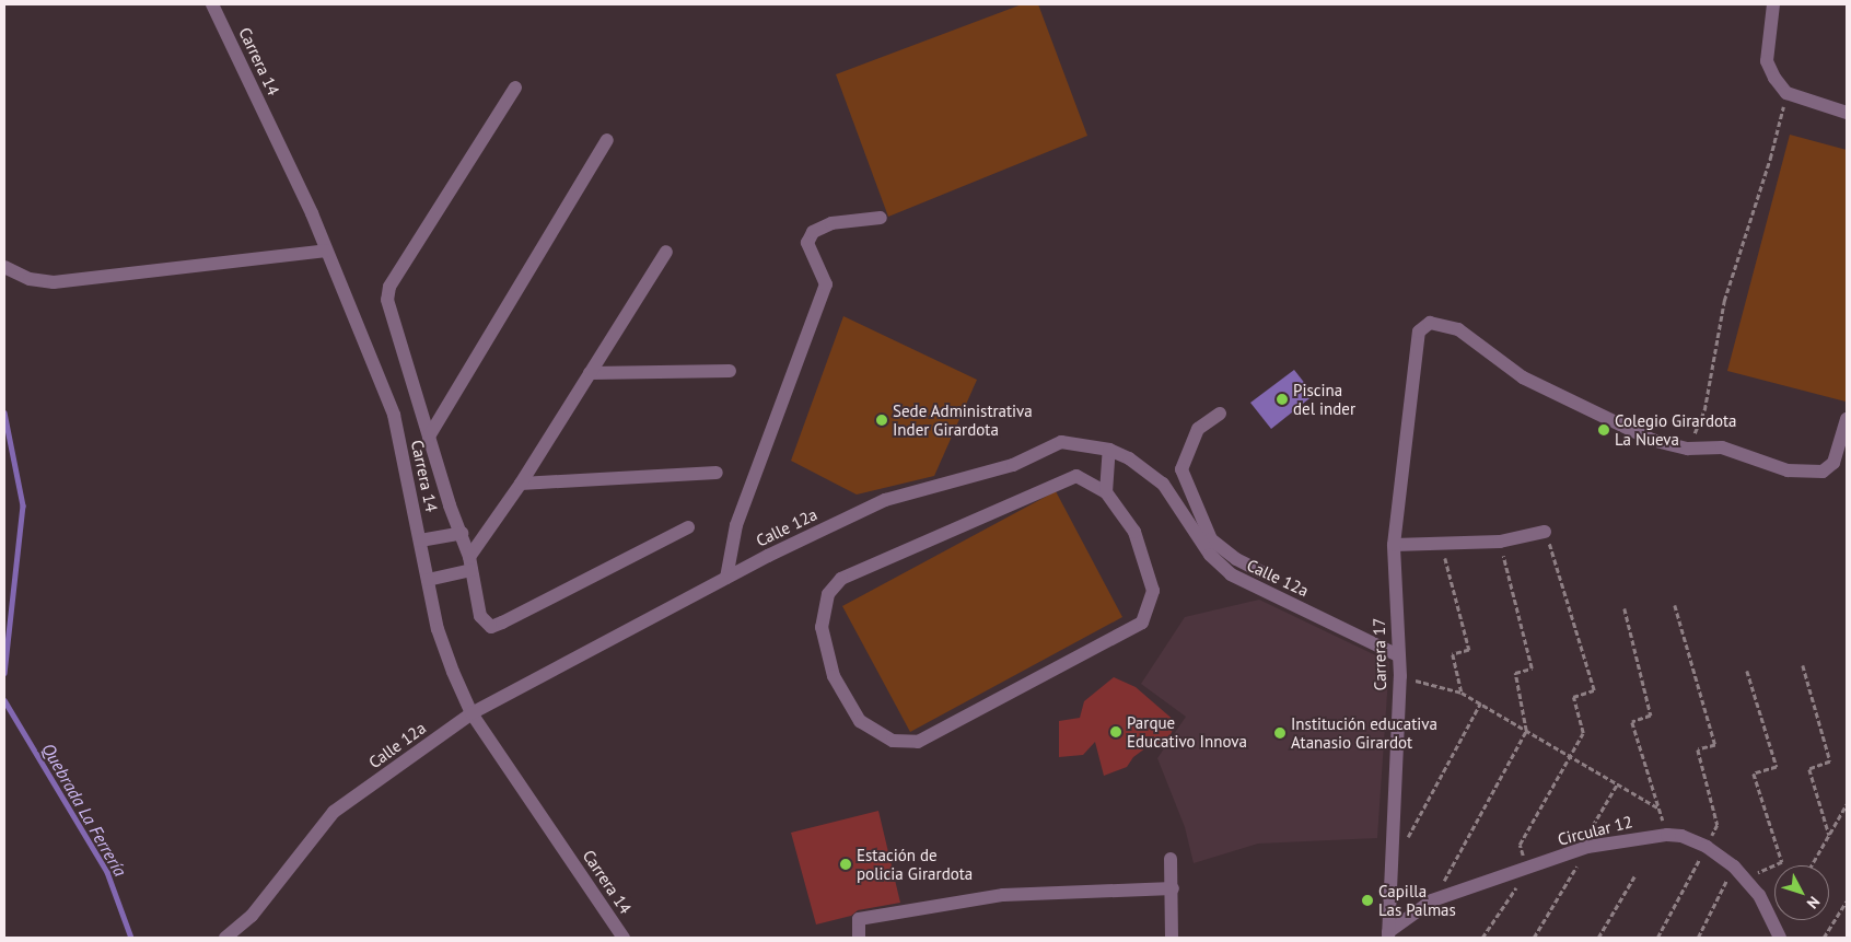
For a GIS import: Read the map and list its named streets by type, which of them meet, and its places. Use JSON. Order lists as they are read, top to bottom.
{
  "streets": {
    "street": [
      "Carrera 14",
      "Calle 12a",
      "Carrera 17",
      "Circular 12"
    ]
  },
  "crossings": [
    ["Carrera 14", "Calle 12a"],
    ["Calle 12a", "Carrera 17"],
    ["Carrera 17", "Circular 12"]
  ],
  "water": ["Quebrada La Ferrería"],
  "places": [
    "Piscina del inder",
    "Sede Administrativa Inder Girardota",
    "Colegio Girardota La Nueva",
    "Parque Educativo Innova",
    "Institución educativa Atanasio Girardot",
    "Estación de policia Girardota",
    "Capilla Las Palmas"
  ],
  "north": "bottom right"
}
